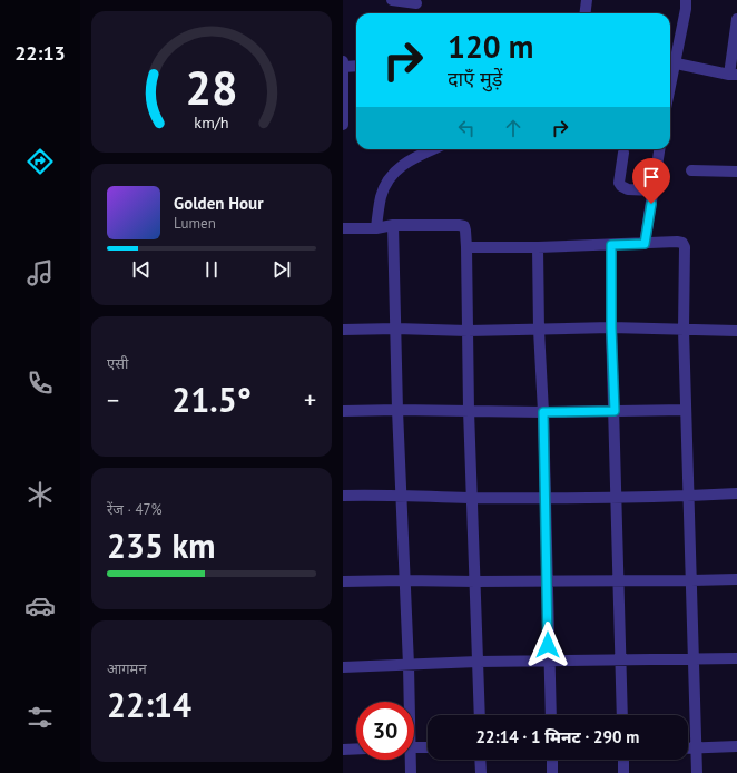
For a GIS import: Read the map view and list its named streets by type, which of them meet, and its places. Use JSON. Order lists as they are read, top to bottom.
{
  "page": {
    "tabs": "22:13",
    "turn": ["120 m", "दाएँ मुड़ें"],
    "song": ["Golden Hour", "Lumen"],
    "tile": [
      "एसी",
      ["रेंज · 47%", "235 km"],
      ["आगमन", "22:14"]
    ],
    "heat": ["−", "21.5°", "+"],
    "limit": "30",
    "trip": "22:14 · 1 मिनट · 290 m",
    "gauge": ["28", "km/h"]
  }
}
